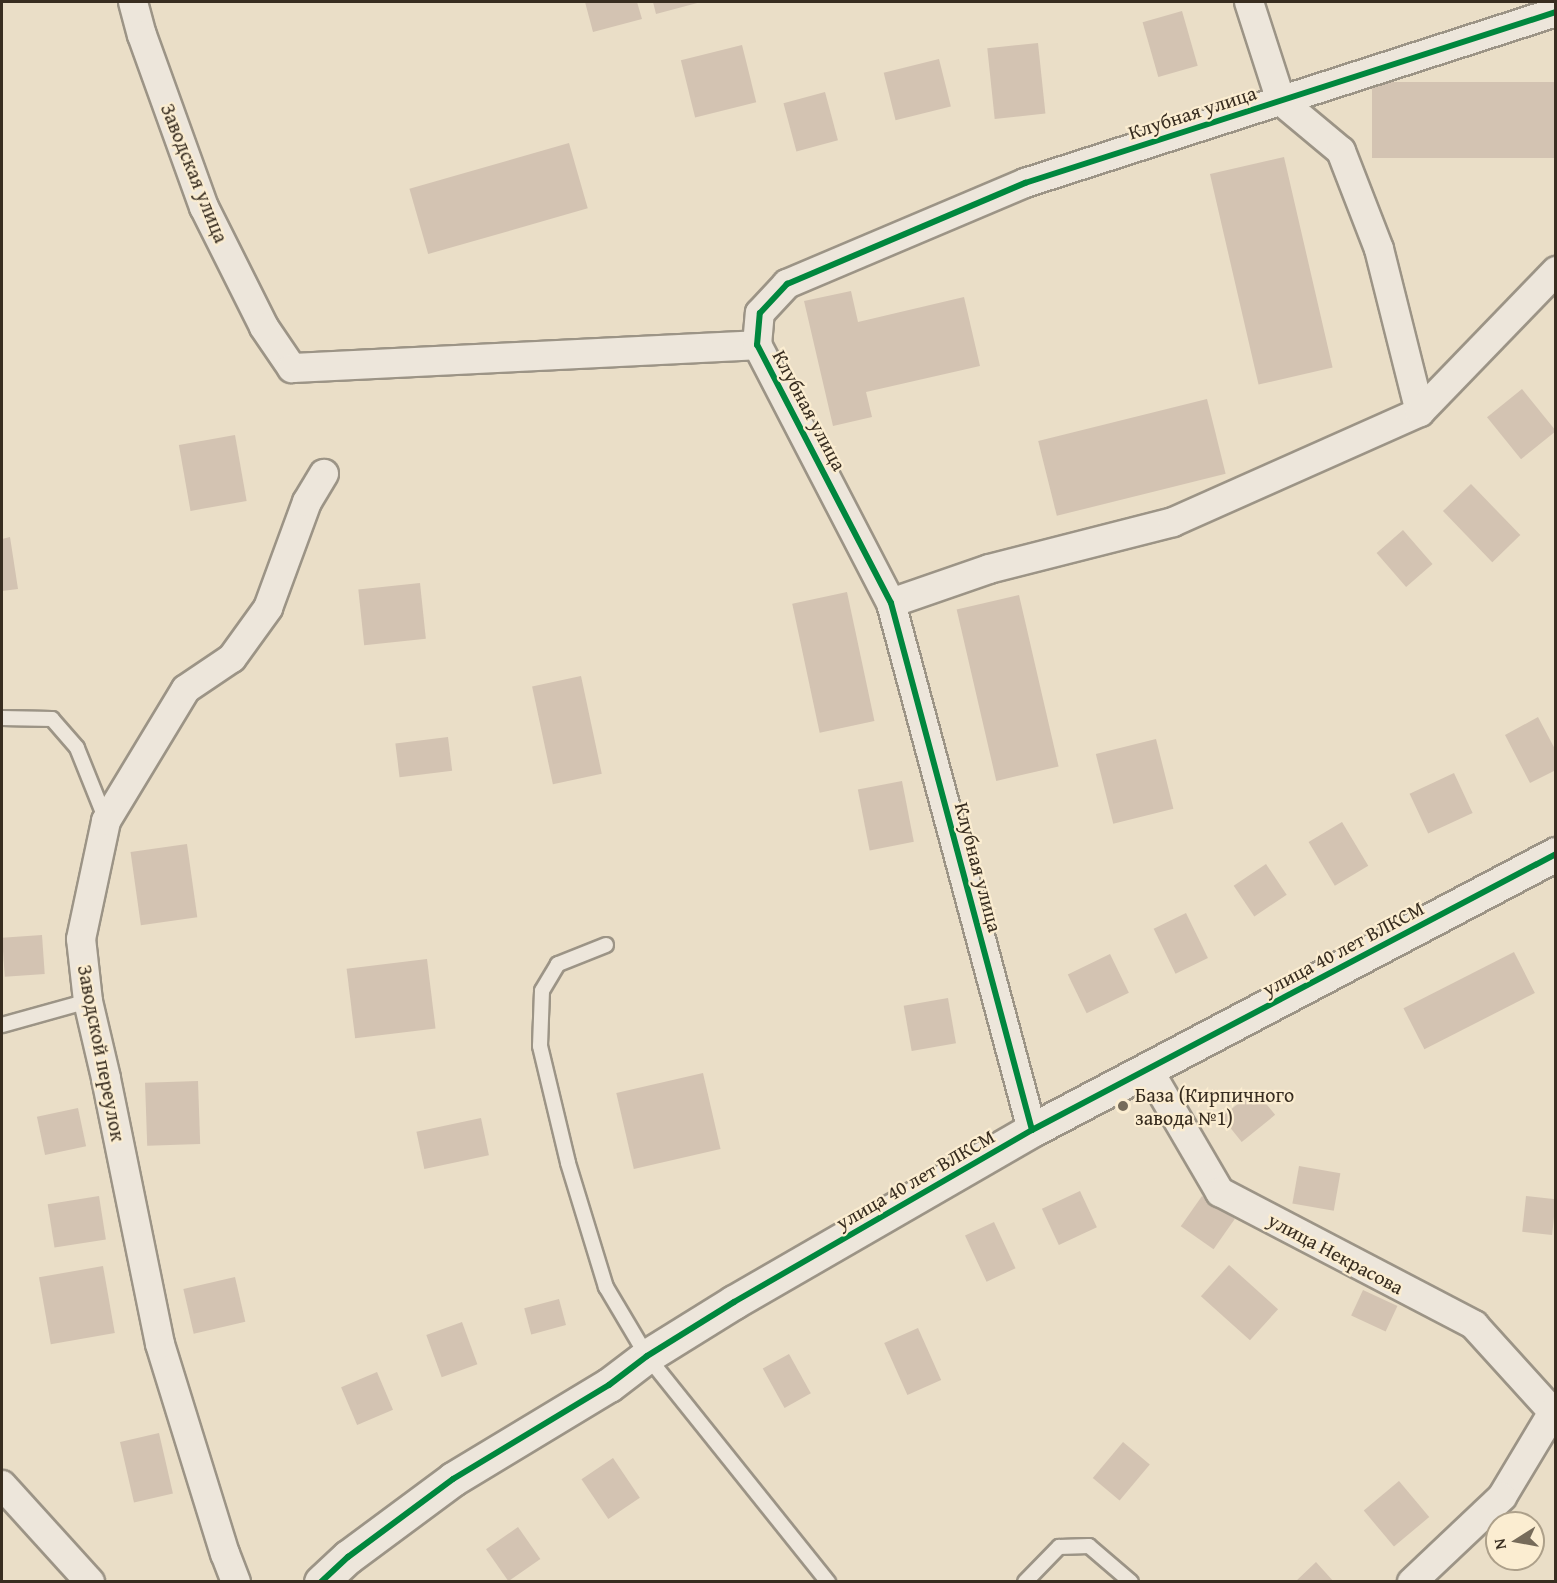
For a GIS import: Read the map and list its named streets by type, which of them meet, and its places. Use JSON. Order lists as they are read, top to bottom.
{
  "streets": {
    "street": [
      "Клубная улица",
      "Заводская улица",
      "улица 40 лет ВЛКСМ",
      "Заводской переулок",
      "улица Некрасова"
    ]
  },
  "crossings": [
    ["Клубная улица", "Заводская улица"],
    ["Клубная улица", "улица 40 лет ВЛКСМ"],
    ["улица 40 лет ВЛКСМ", "улица Некрасова"]
  ],
  "places": ["База (Кирпичного завода №1)"],
  "north": "left"
}
